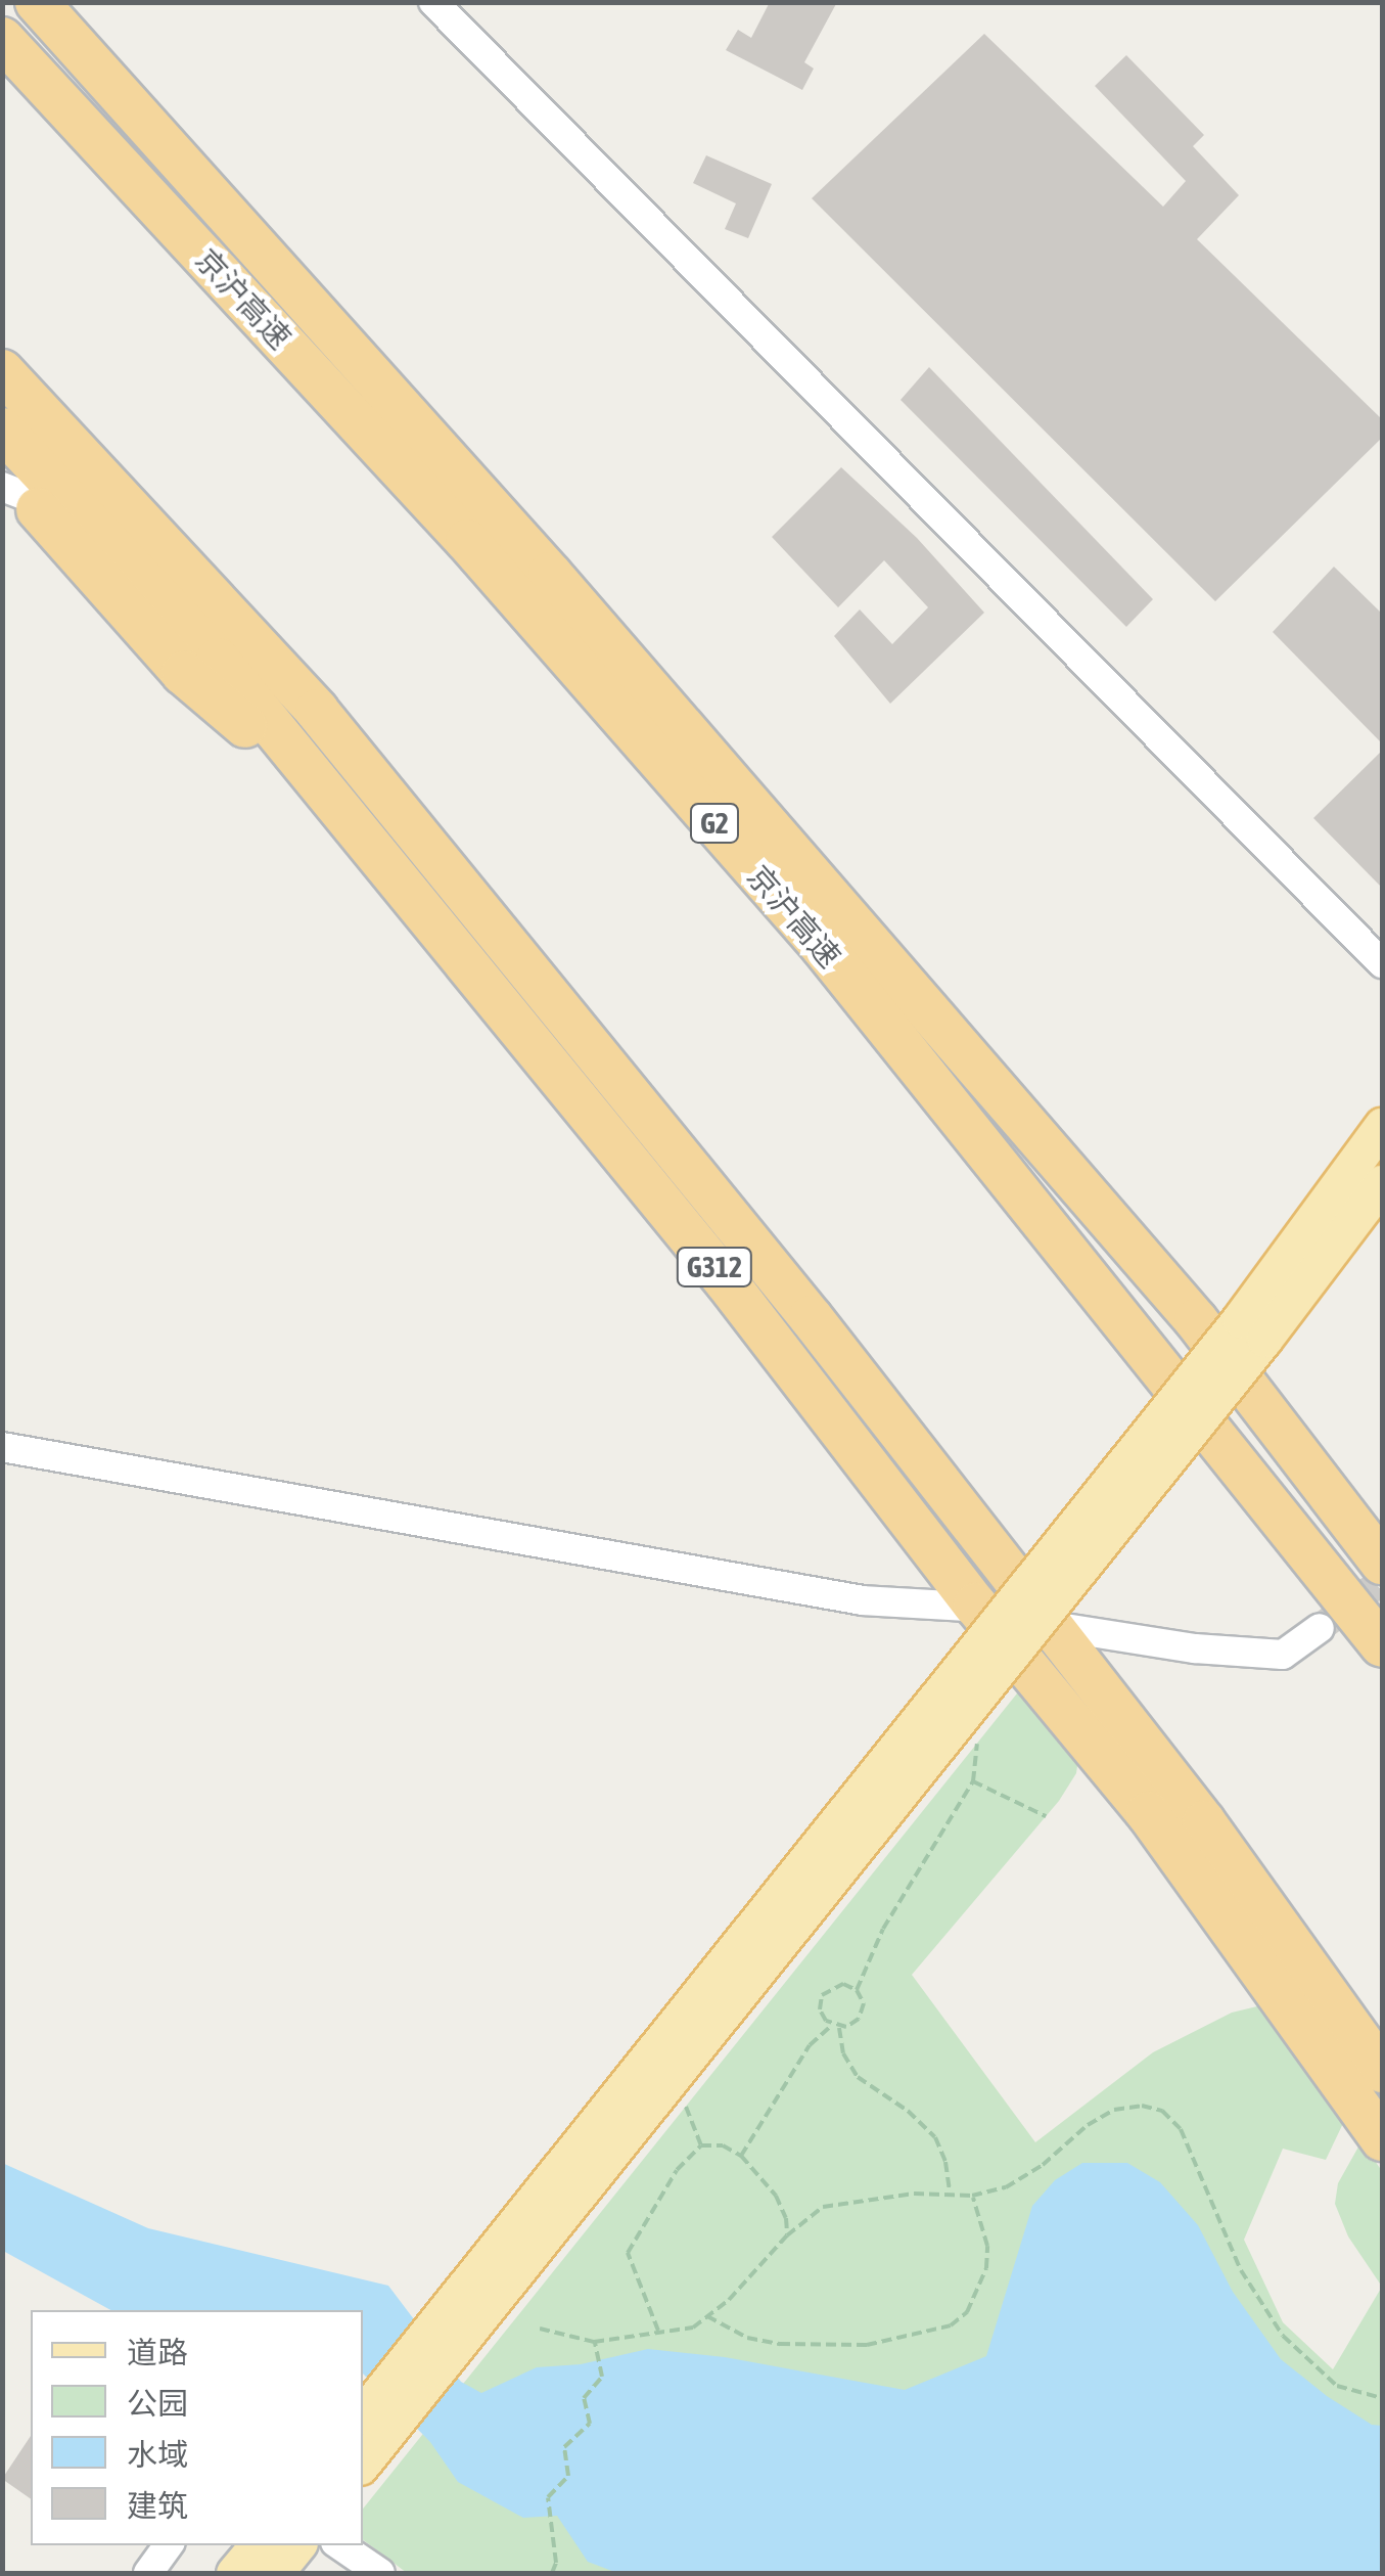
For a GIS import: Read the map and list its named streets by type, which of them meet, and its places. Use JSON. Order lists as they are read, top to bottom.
{
  "streets": {
    "highway": ["京沪高速", "G2", "G312"]
  },
  "legend": [
    "道路",
    "公园",
    "水域",
    "建筑"
  ]
}
